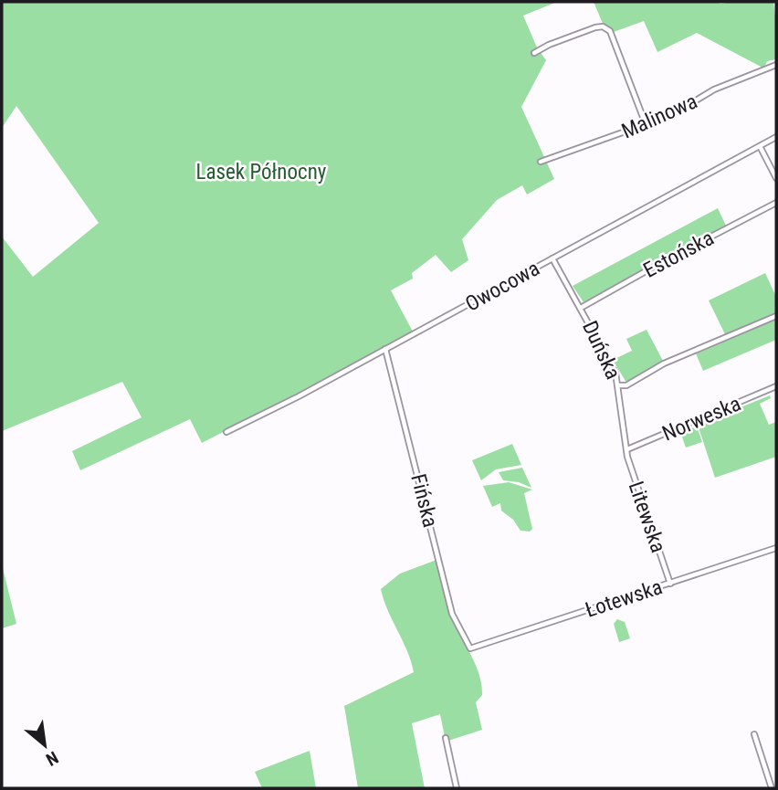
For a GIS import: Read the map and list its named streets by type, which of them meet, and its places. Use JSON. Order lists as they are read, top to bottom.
{
  "streets": {
    "street": [
      "Malinowa",
      "Estońska",
      "Owocowa",
      "Duńska",
      "Norweska",
      "Fińska",
      "Litewska",
      "Łotewska"
    ]
  },
  "crossings": [
    ["Estońska", "Duńska"],
    ["Owocowa", "Duńska"],
    ["Owocowa", "Fińska"],
    ["Duńska", "Norweska"],
    ["Duńska", "Litewska"],
    ["Norweska", "Litewska"],
    ["Fińska", "Łotewska"],
    ["Litewska", "Łotewska"]
  ],
  "parks": ["Lasek Północny"],
  "north": "bottom right"
}
